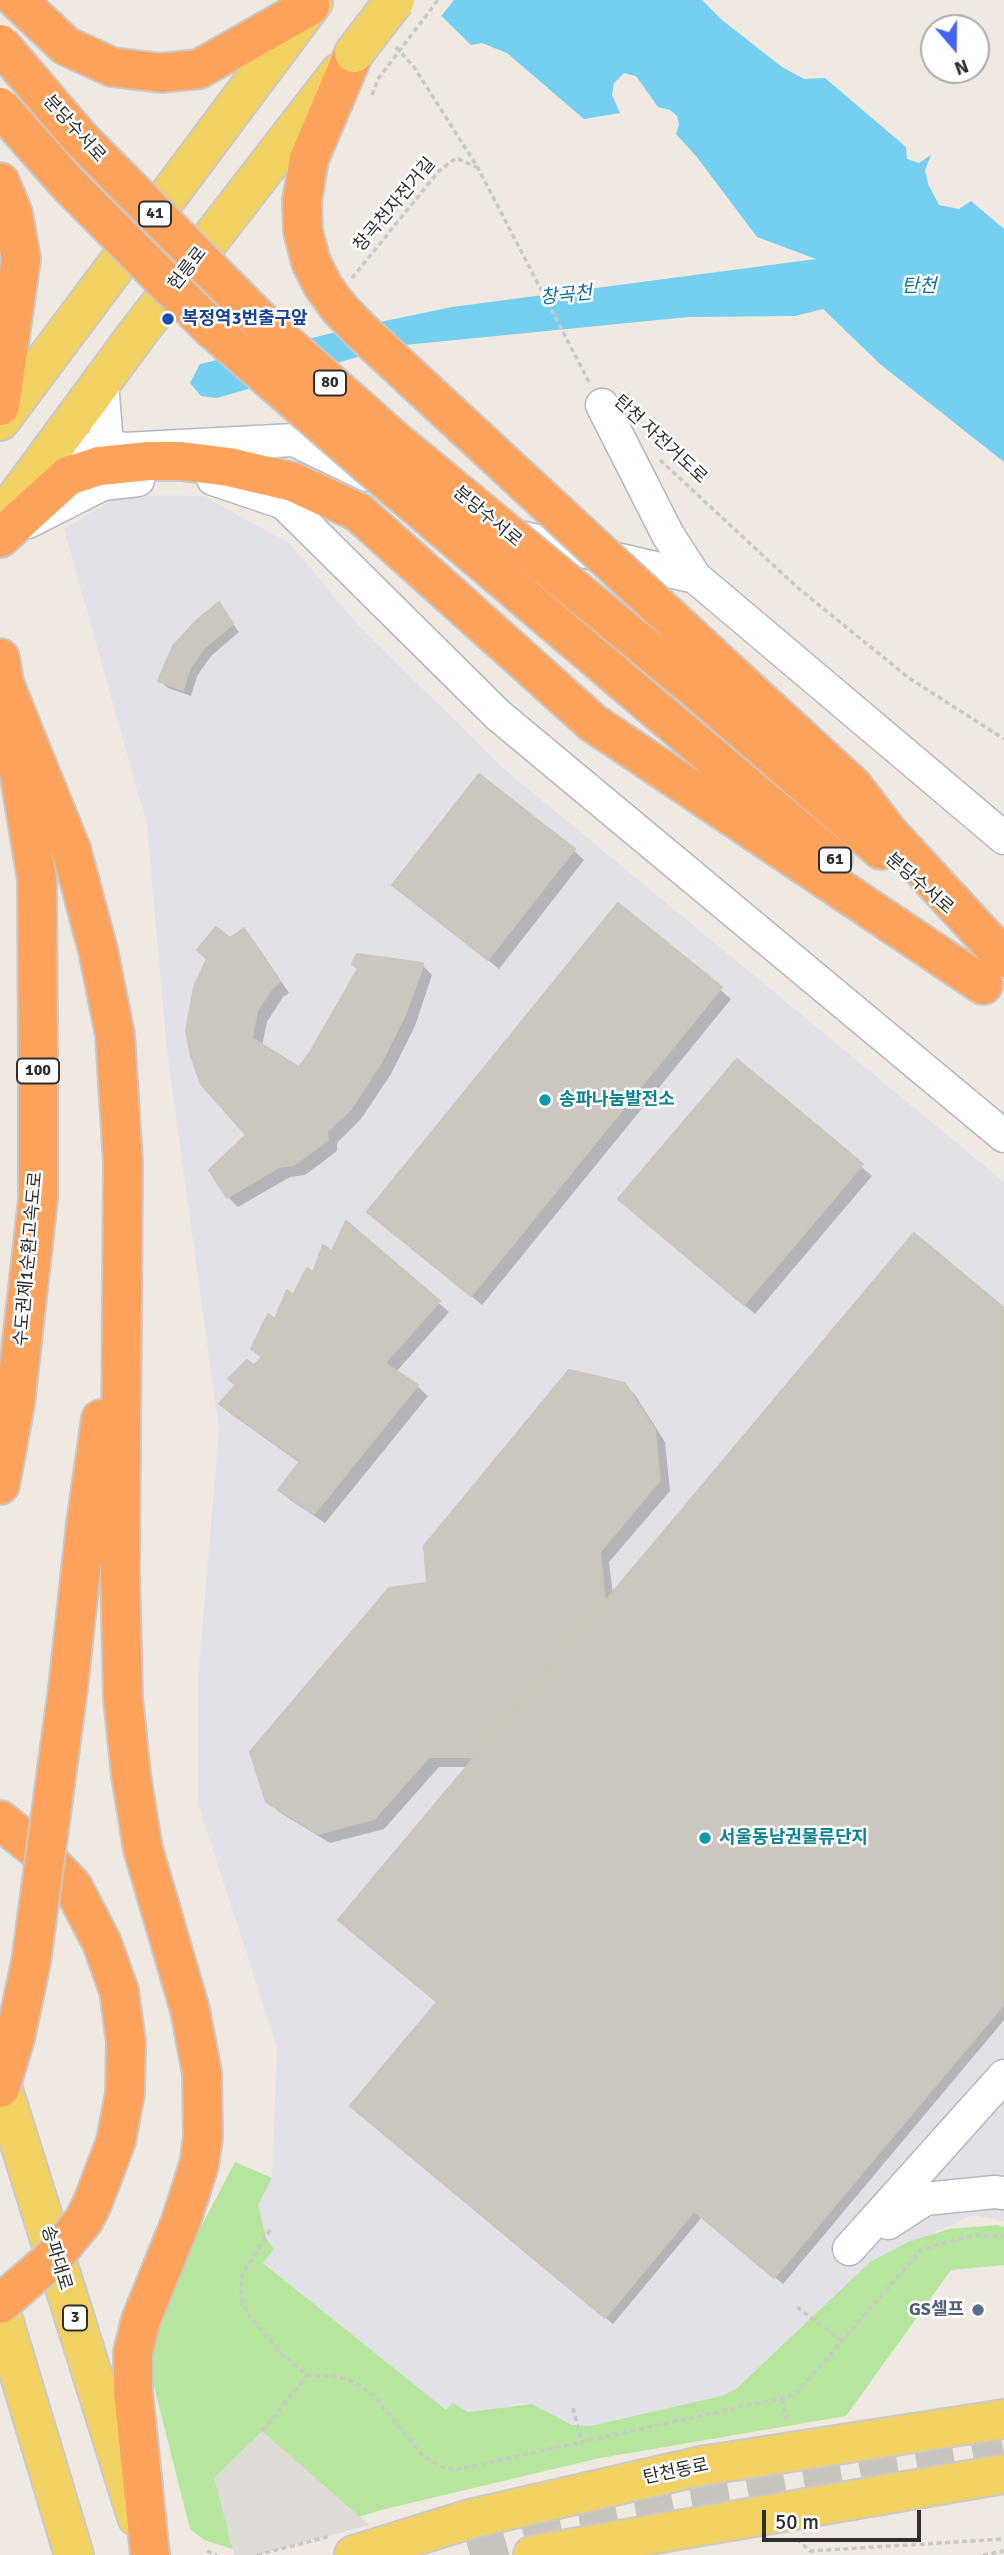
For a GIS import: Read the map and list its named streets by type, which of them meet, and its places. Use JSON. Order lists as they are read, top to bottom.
{
  "streets": {
    "highway": [
      "분당수서로",
      "80",
      "61",
      "100",
      "수도권제1순환고속도로"
    ],
    "main road": [
      "41",
      "헌릉로",
      "송파대로",
      "3",
      "탄천동로"
    ],
    "path": ["창곡천자전거길", "탄천 자전거도로"]
  },
  "water": ["탄천", "창곡천"],
  "places": [
    "복정역3번출구앞",
    "송파나눔발전소",
    "서울동남권물류단지",
    "GS셀프"
  ],
  "scale_bar": "50 m",
  "north": "bottom"
}
